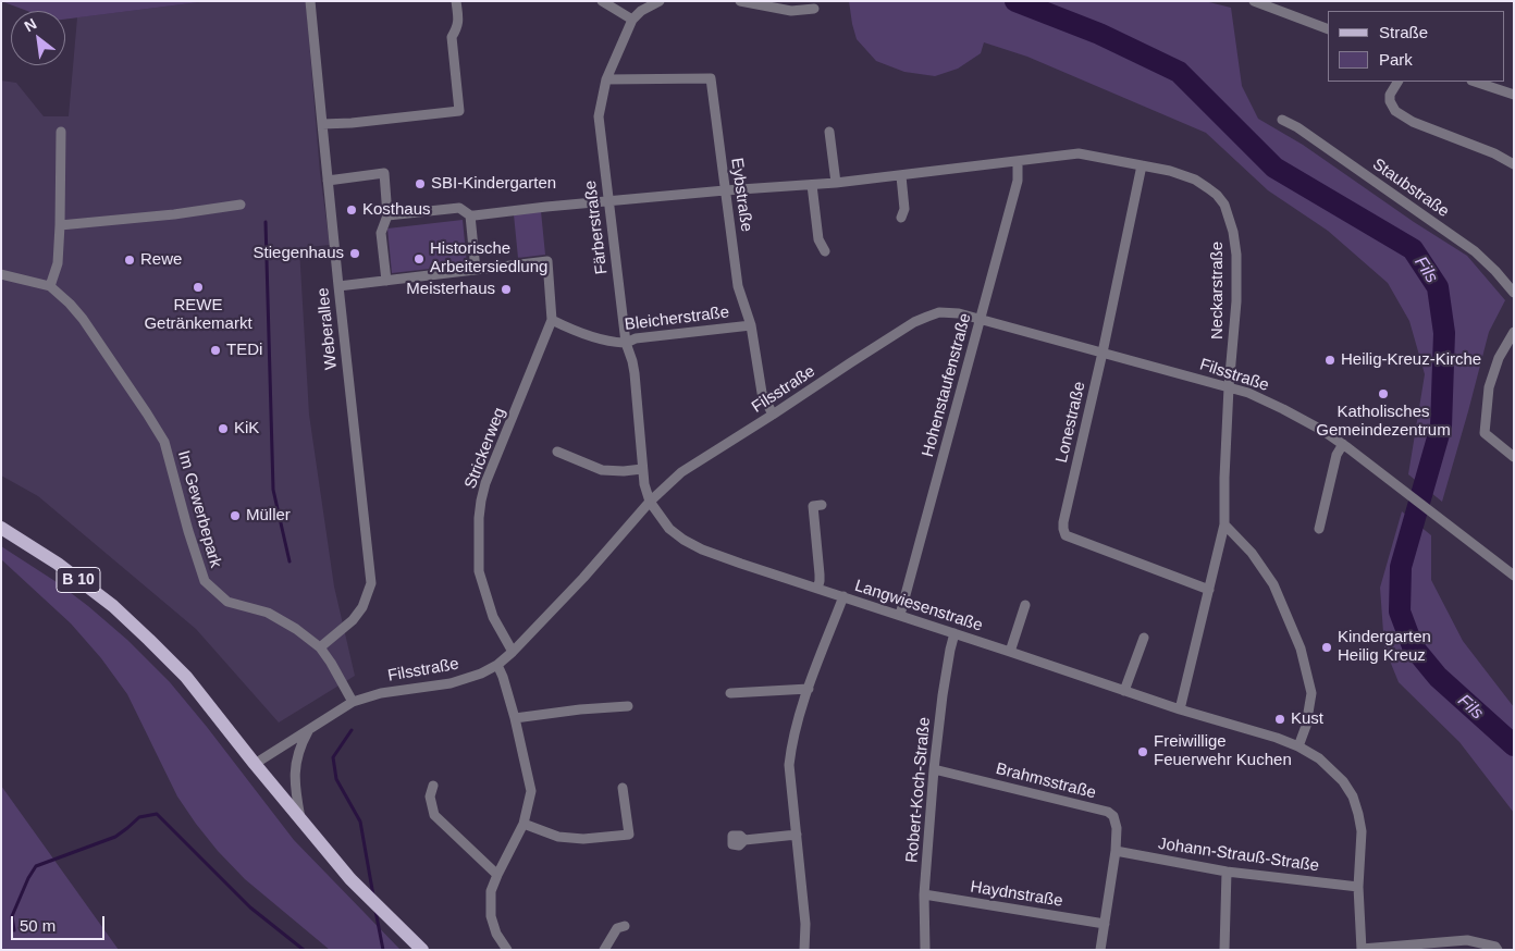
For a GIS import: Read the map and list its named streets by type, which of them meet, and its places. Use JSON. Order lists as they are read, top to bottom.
{
  "streets": {
    "main road": ["B 10"],
    "street": [
      "Staubstraße",
      "Eybstraße",
      "Färberstraße",
      "Neckarstraße",
      "Bleicherstraße",
      "Weberallee",
      "Filsstraße",
      "Hohenstaufenstraße",
      "Lonestraße",
      "Strickerweg",
      "Im Gewerbepark",
      "Langwiesenstraße",
      "Brahmsstraße",
      "Robert-Koch-Straße",
      "Johann-Strauß-Straße",
      "Haydnstraße"
    ]
  },
  "crossings": [
    ["Eybstraße", "Färberstraße"],
    ["Eybstraße", "Neckarstraße"],
    ["Eybstraße", "Bleicherstraße"],
    ["Eybstraße", "Filsstraße"],
    ["Färberstraße", "Neckarstraße"],
    ["Färberstraße", "Bleicherstraße"],
    ["Färberstraße", "Filsstraße"],
    ["Färberstraße", "Langwiesenstraße"],
    ["Neckarstraße", "Filsstraße"],
    ["Neckarstraße", "Hohenstaufenstraße"],
    ["Neckarstraße", "Lonestraße"],
    ["Neckarstraße", "Langwiesenstraße"],
    ["Bleicherstraße", "Strickerweg"],
    ["Weberallee", "Im Gewerbepark"],
    ["Filsstraße", "Hohenstaufenstraße"],
    ["Filsstraße", "Lonestraße"],
    ["Filsstraße", "Strickerweg"],
    ["Filsstraße", "Im Gewerbepark"],
    ["Filsstraße", "B 10"],
    ["Filsstraße", "Langwiesenstraße"],
    ["Hohenstaufenstraße", "Langwiesenstraße"],
    ["Langwiesenstraße", "Robert-Koch-Straße"],
    ["Langwiesenstraße", "Johann-Strauß-Straße"],
    ["Brahmsstraße", "Robert-Koch-Straße"],
    ["Brahmsstraße", "Johann-Strauß-Straße"],
    ["Brahmsstraße", "Haydnstraße"],
    ["Robert-Koch-Straße", "Haydnstraße"]
  ],
  "water": ["Fils"],
  "places": [
    "SBI-Kindergarten",
    "Kosthaus",
    "Stiegenhaus",
    "Historische Arbeitersiedlung",
    "Rewe",
    "REWE Getränkemarkt",
    "Meisterhaus",
    "TEDi",
    "Heilig-Kreuz-Kirche",
    "Katholisches Gemeindezentrum",
    "KiK",
    "Müller",
    "Kindergarten Heilig Kreuz",
    "Kust",
    "Freiwillige Feuerwehr Kuchen"
  ],
  "legend": ["Straße", "Park"],
  "scale_bar": "50 m",
  "north": "top left"
}
